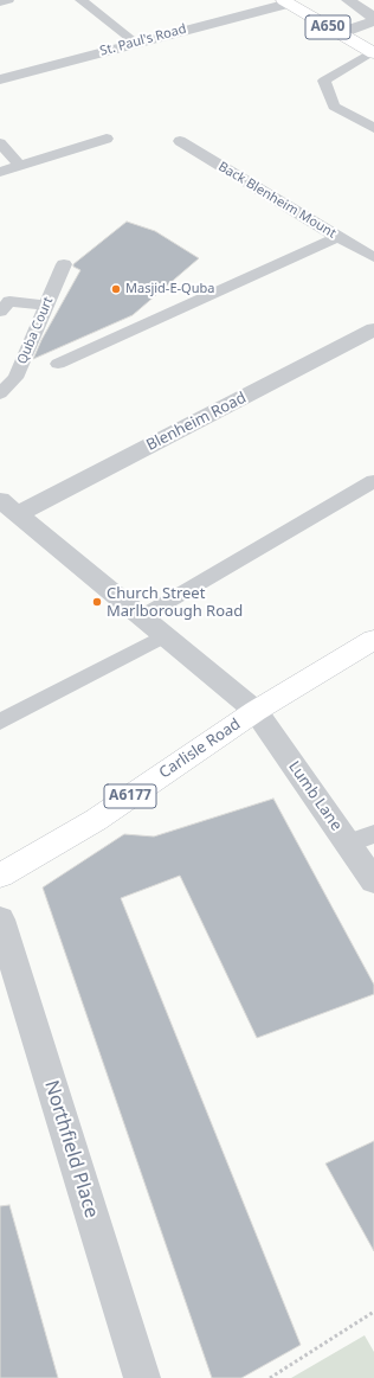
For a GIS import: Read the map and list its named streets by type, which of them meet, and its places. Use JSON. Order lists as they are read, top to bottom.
{
  "streets": {
    "main road": ["A650", "Carlisle Road", "A6177"],
    "street": [
      "St. Paul's Road",
      "Blenheim Road",
      "Lumb Lane",
      "Northfield Place"
    ],
    "lane": ["Back Blenheim Mount", "Quba Court"]
  },
  "crossings": [
    ["A650", "St. Paul's Road"],
    ["Blenheim Road", "Lumb Lane"],
    ["Carlisle Road", "A6177"],
    ["Carlisle Road", "Lumb Lane"],
    ["A6177", "Lumb Lane"]
  ],
  "places": ["Masjid-E-Quba", "Church Street Marlborough Road"]
}
